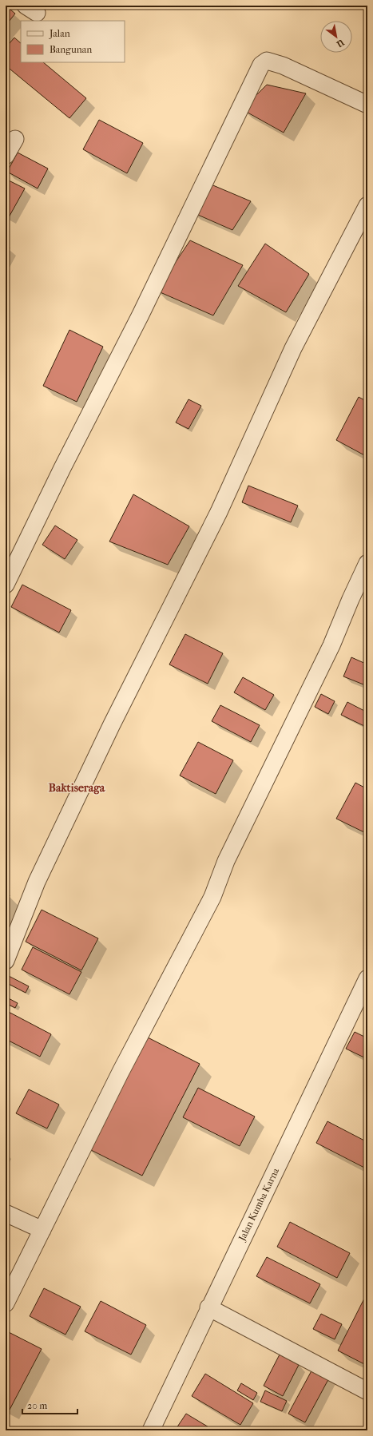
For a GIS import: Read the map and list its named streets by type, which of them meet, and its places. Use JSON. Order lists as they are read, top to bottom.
{
  "streets": {
    "street": ["Jalan Kumba Karna"]
  },
  "districts": ["Baktiseraga"],
  "legend": ["Jalan", "Bangunan"],
  "scale_bar": "20 m",
  "north": "bottom right"
}
